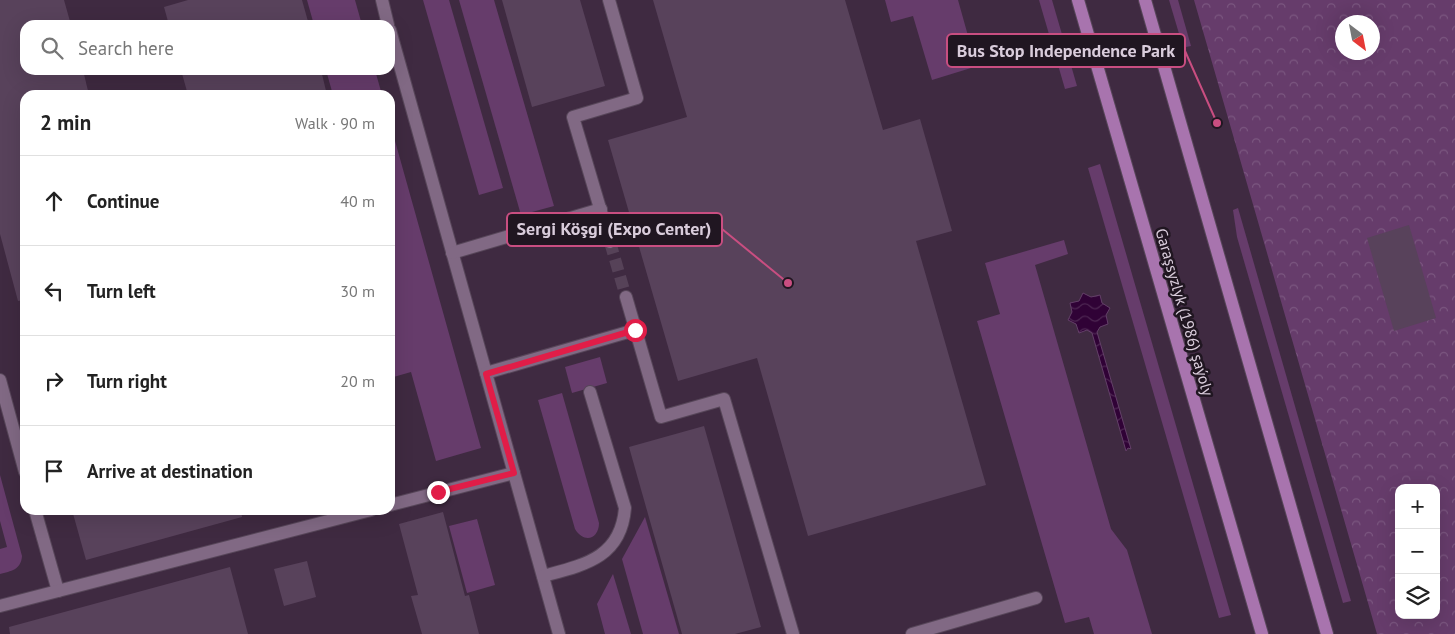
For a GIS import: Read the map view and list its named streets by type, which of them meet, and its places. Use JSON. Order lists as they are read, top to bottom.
{
  "streets": {
    "main road": ["Garaşsyzlyk (1986) şaýoly"]
  },
  "places": ["Bus Stop Independence Park", "Sergi Köşgi (Expo Center)"],
  "north": "bottom right",
  "page": {
    "search": "Search here",
    "heading": ["2 min", "Walk · 90 m"],
    "list": [
      ["Continue", "40 m"],
      ["Turn left", "30 m"],
      ["Turn right", "20 m"],
      "Arrive at destination"
    ],
    "map_buttons": ["+", "−"]
  }
}
